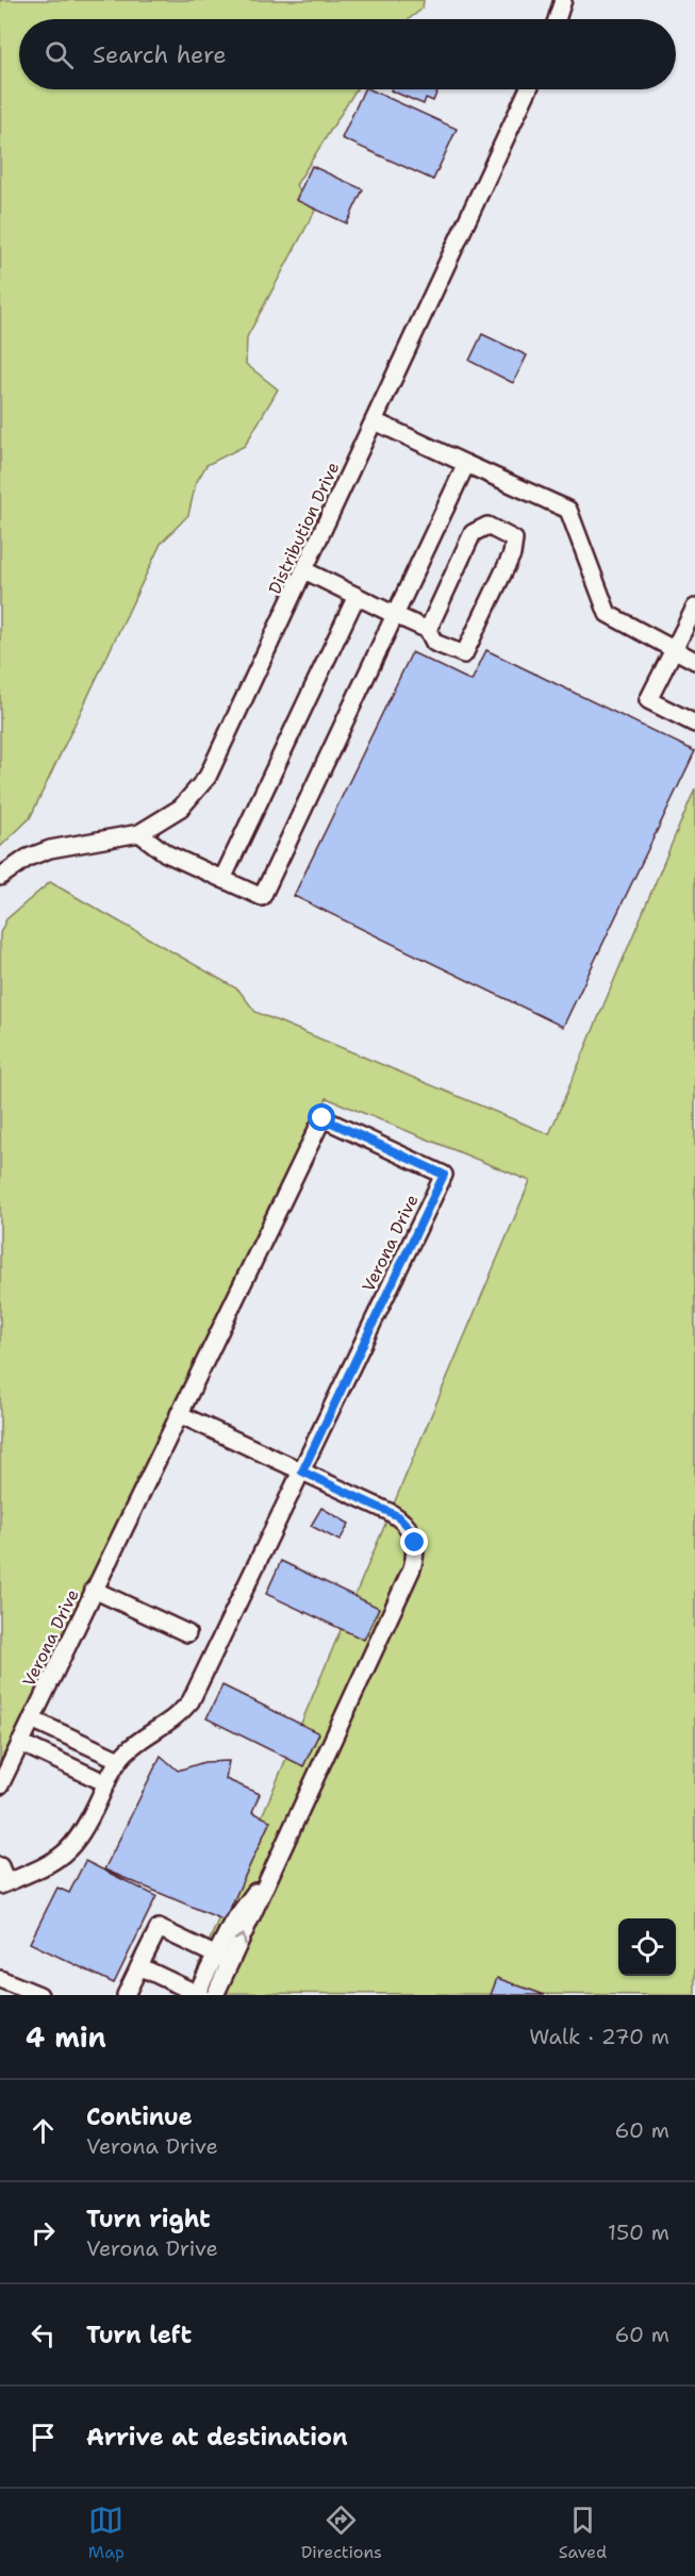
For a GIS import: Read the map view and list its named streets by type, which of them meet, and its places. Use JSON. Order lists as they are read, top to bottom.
{
  "streets": {
    "street": ["Distribution Drive", "Verona Drive"]
  },
  "page": {
    "search": "Search here",
    "heading": ["4 min", "Walk · 270 m"],
    "list": [
      ["Continue", "Verona Drive", "60 m"],
      ["Turn right", "Verona Drive", "150 m"],
      ["Turn left", "60 m"],
      "Arrive at destination"
    ],
    "nav": ["Map", "Directions", "Saved"]
  }
}
